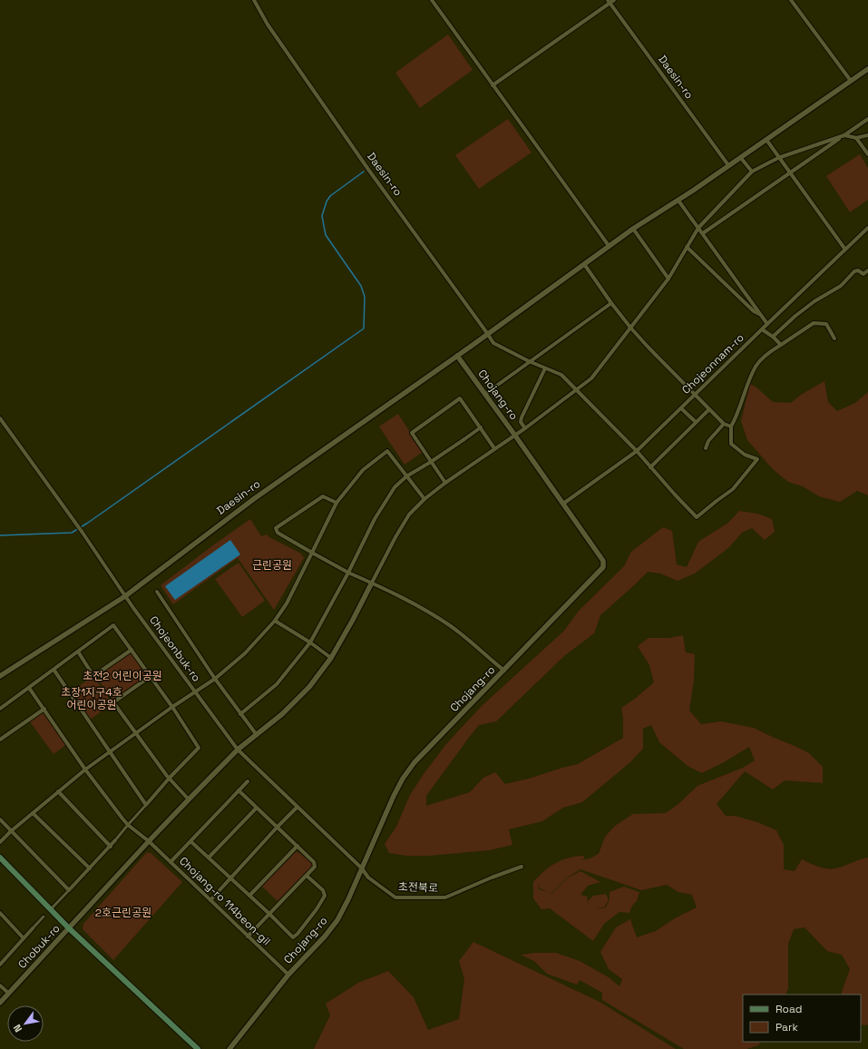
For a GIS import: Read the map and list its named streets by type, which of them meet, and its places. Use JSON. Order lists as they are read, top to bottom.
{
  "streets": {
    "main road": ["Chobuk-ro"],
    "street": [
      "Daesin-ro",
      "Chojeonnam-ro",
      "Chojang-ro",
      "Chojeonbuk-ro",
      "초전북로",
      "Chojang-ro 114beon-gil"
    ]
  },
  "crossings": [
    ["Daesin-ro", "Chojang-ro"],
    ["Daesin-ro", "Chojeonbuk-ro"],
    ["Chojeonnam-ro", "Chojang-ro"],
    ["Chojang-ro", "Chojeonbuk-ro"],
    ["Chojang-ro", "초전북로"],
    ["Chojang-ro", "Chojang-ro 114beon-gil"],
    ["Chojeonbuk-ro", "초전북로"]
  ],
  "parks": [
    "근린공원",
    "초전2 어린이공원",
    "초장1지구4호 어린이공원",
    "2호근린공원"
  ],
  "legend": ["Road", "Park"],
  "north": "bottom left"
}
